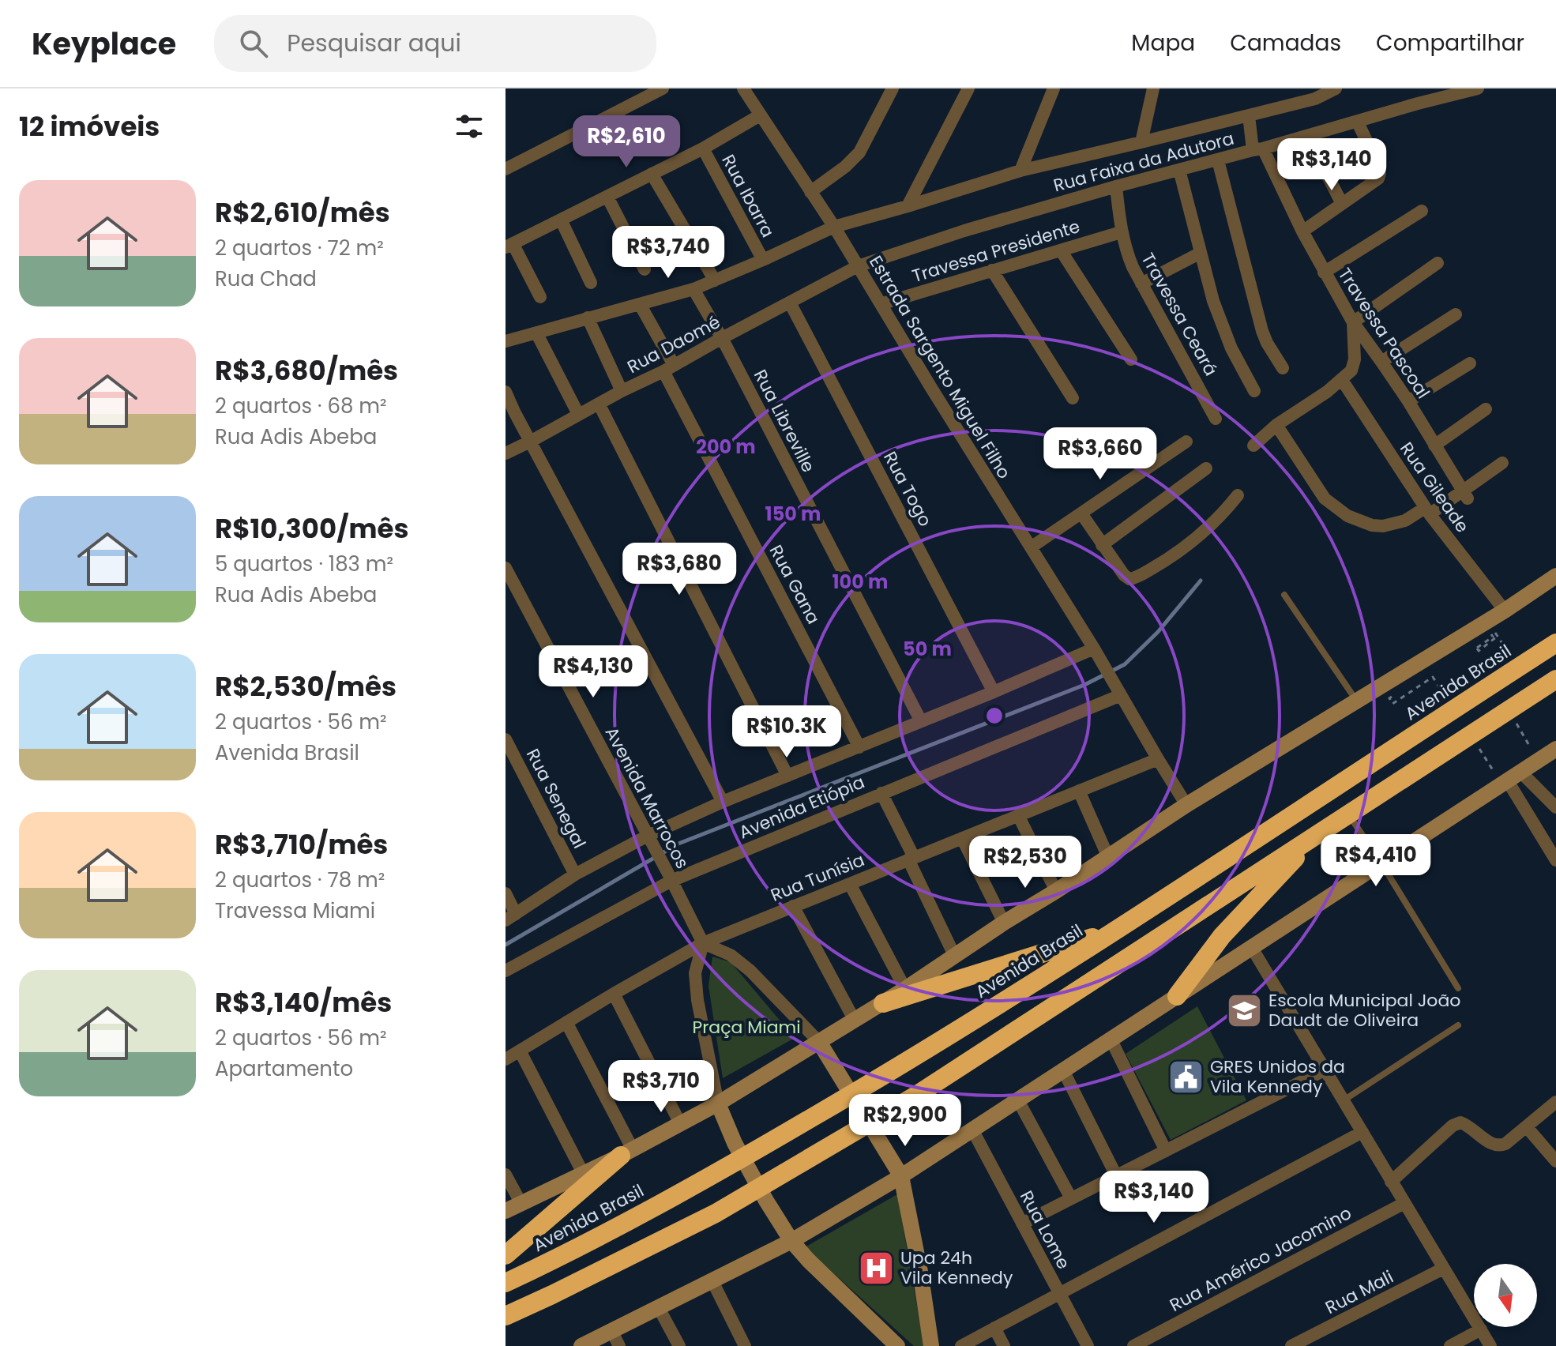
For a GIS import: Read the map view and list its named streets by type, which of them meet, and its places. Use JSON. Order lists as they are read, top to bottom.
{
  "streets": {
    "highway": ["Avenida Brasil"],
    "street": [
      "Rua Faixa da Adutora",
      "Rua Ibarra",
      "Travessa Presidente",
      "Travessa Ceará",
      "Travessa Pascoal",
      "Rua Daomé",
      "Estrada Sargento Miguel Filho",
      "Rua Libreville",
      "Rua Gileade",
      "Rua Togo",
      "Rua Gana",
      "Avenida Marrocos",
      "Rua Senegal",
      "Avenida Etiópia",
      "Rua Tunísia",
      "Rua Lome",
      "Rua Américo Jacomino",
      "Rua Mali"
    ]
  },
  "crossings": [
    ["Rua Faixa da Adutora", "Rua Ibarra"],
    ["Rua Faixa da Adutora", "Travessa Ceará"],
    ["Rua Faixa da Adutora", "Travessa Pascoal"],
    ["Rua Faixa da Adutora", "Rua Daomé"],
    ["Rua Faixa da Adutora", "Estrada Sargento Miguel Filho"],
    ["Rua Faixa da Adutora", "Rua Libreville"],
    ["Rua Faixa da Adutora", "Rua Gana"],
    ["Travessa Presidente", "Travessa Ceará"],
    ["Travessa Presidente", "Estrada Sargento Miguel Filho"],
    ["Rua Daomé", "Estrada Sargento Miguel Filho"],
    ["Rua Daomé", "Rua Libreville"],
    ["Rua Daomé", "Rua Togo"],
    ["Rua Daomé", "Rua Gana"],
    ["Estrada Sargento Miguel Filho", "Avenida Etiópia"],
    ["Rua Libreville", "Avenida Etiópia"],
    ["Rua Gileade", "Avenida Brasil"],
    ["Rua Togo", "Avenida Etiópia"],
    ["Rua Gana", "Avenida Etiópia"],
    ["Avenida Marrocos", "Avenida Etiópia"],
    ["Avenida Marrocos", "Rua Tunísia"],
    ["Rua Senegal", "Avenida Etiópia"]
  ],
  "parks": ["Praça Miami"],
  "places": {
    "school or university": ["Escola Municipal João Daudt de Oliveira"],
    "public building": ["GRES Unidos da Vila Kennedy"],
    "hospital": ["Upa 24h Vila Kennedy"]
  },
  "north": "bottom",
  "page": {
    "header": "Keyplace",
    "search": "Pesquisar aqui",
    "nav": ["Mapa", "Camadas", "Compartilhar"],
    "heading": "12 imóveis",
    "price": [
      "R$2,610",
      "R$3,140",
      "R$3,740",
      "R$3,660",
      "R$3,680",
      "R$4,130",
      "R$10.3K",
      "R$4,410",
      "R$2,530",
      "R$3,710",
      "R$2,900",
      "R$3,140"
    ],
    "list": [
      {
        "name": "R$2,610/mês",
        "note": "2 quartos · 72 m² · Rua Chad"
      },
      {
        "name": "R$3,680/mês",
        "note": "2 quartos · 68 m² · Rua Adis Abeba"
      },
      {
        "name": "R$10,300/mês",
        "note": "5 quartos · 183 m² · Rua Adis Abeba"
      },
      {
        "name": "R$2,530/mês",
        "note": "2 quartos · 56 m² · Avenida Brasil"
      },
      {
        "name": "R$3,710/mês",
        "note": "2 quartos · 78 m² · Travessa Miami"
      },
      {
        "name": "R$3,140/mês",
        "note": "2 quartos · 56 m² · Apartamento"
      }
    ]
  },
  "rings": [
    "200 m",
    "150 m",
    "100 m",
    "50 m"
  ]
}
